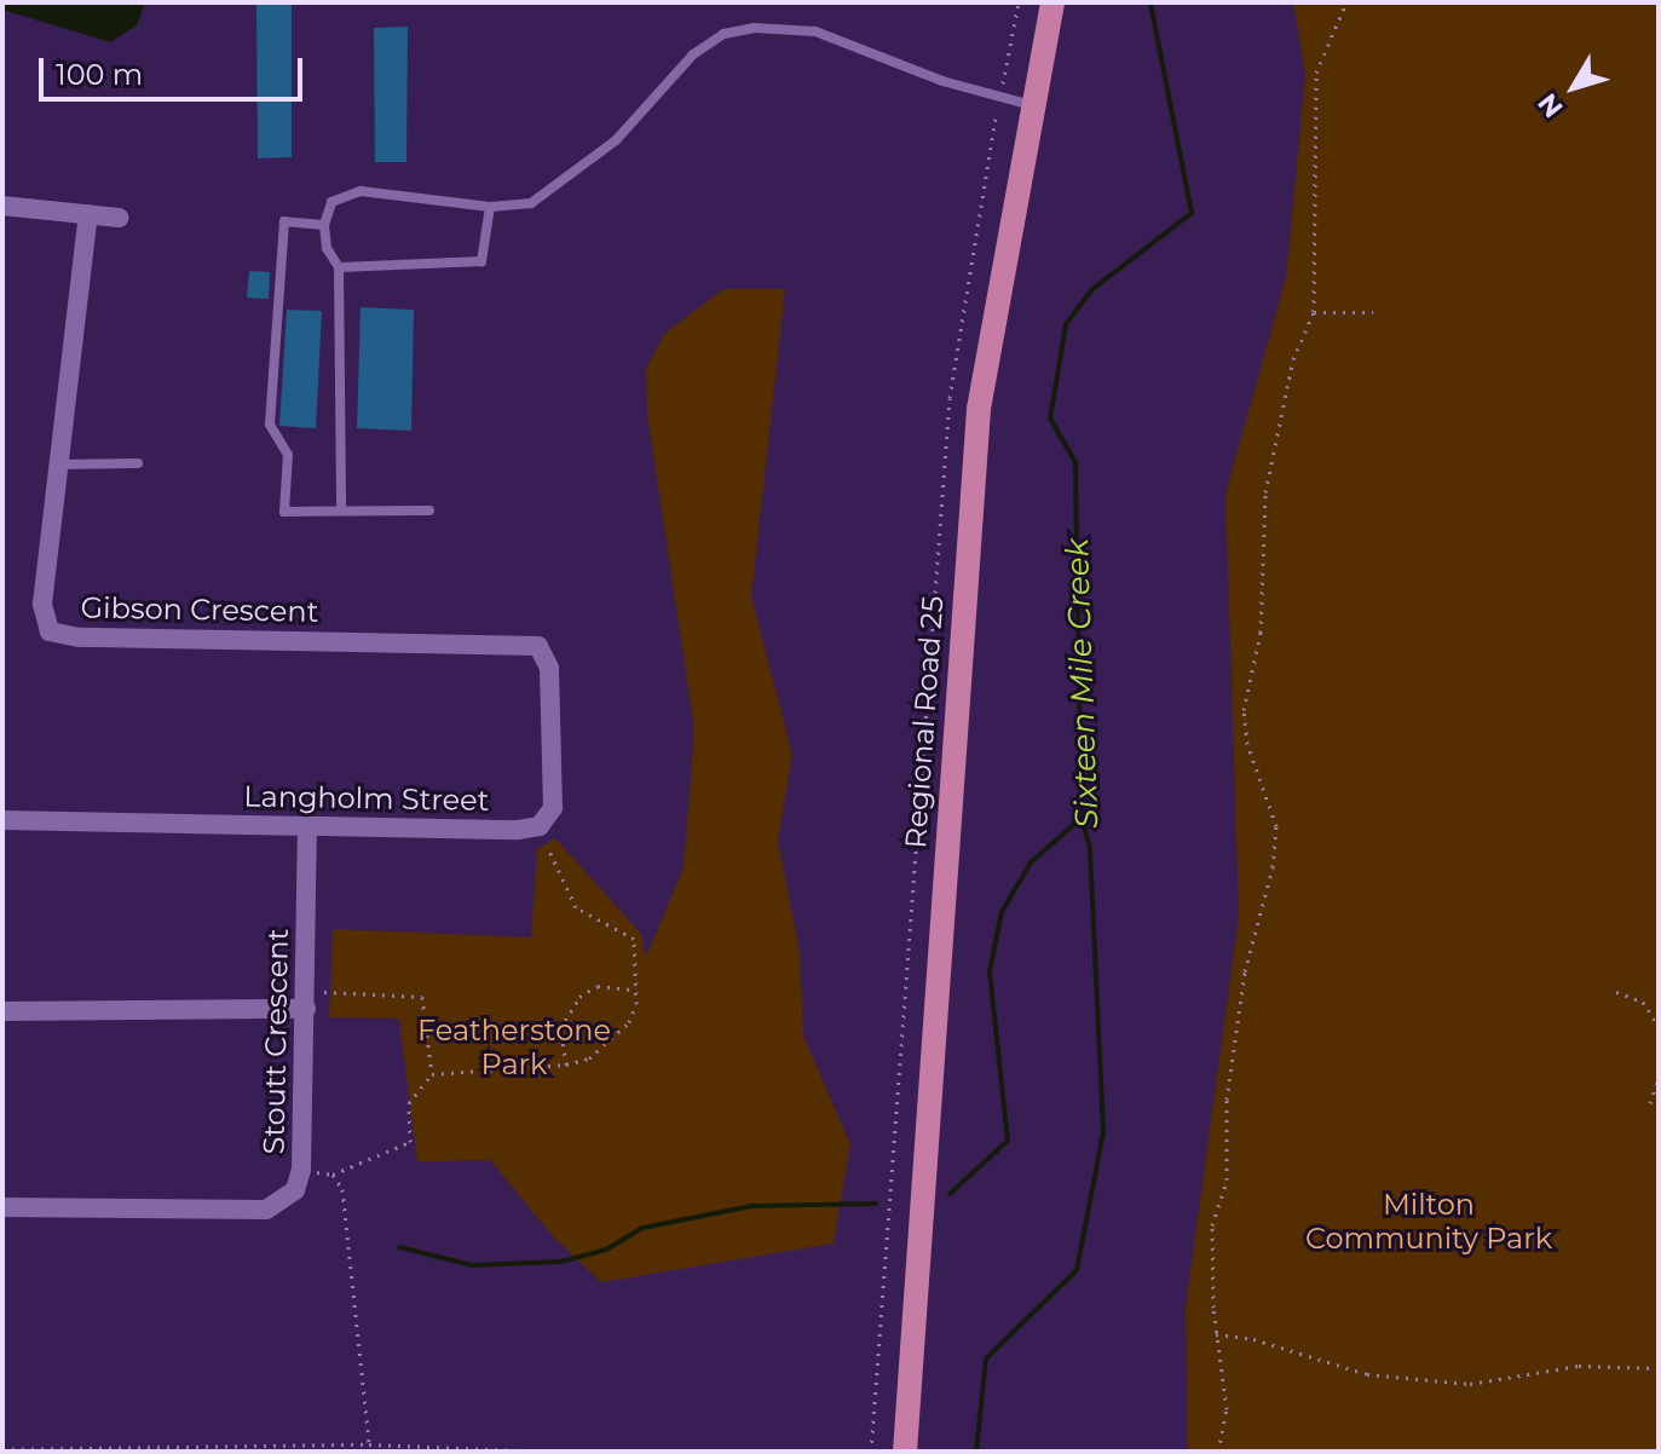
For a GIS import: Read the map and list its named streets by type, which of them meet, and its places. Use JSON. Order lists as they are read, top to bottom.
{
  "streets": {
    "main road": ["Regional Road 25"],
    "street": ["Gibson Crescent", "Langholm Street", "Stoutt Crescent"]
  },
  "crossings": [
    ["Gibson Crescent", "Langholm Street"],
    ["Langholm Street", "Stoutt Crescent"]
  ],
  "water": ["Sixteen Mile Creek"],
  "parks": ["Featherstone Park", "Milton Community Park"],
  "scale_bar": "100 m",
  "north": "bottom left"
}
